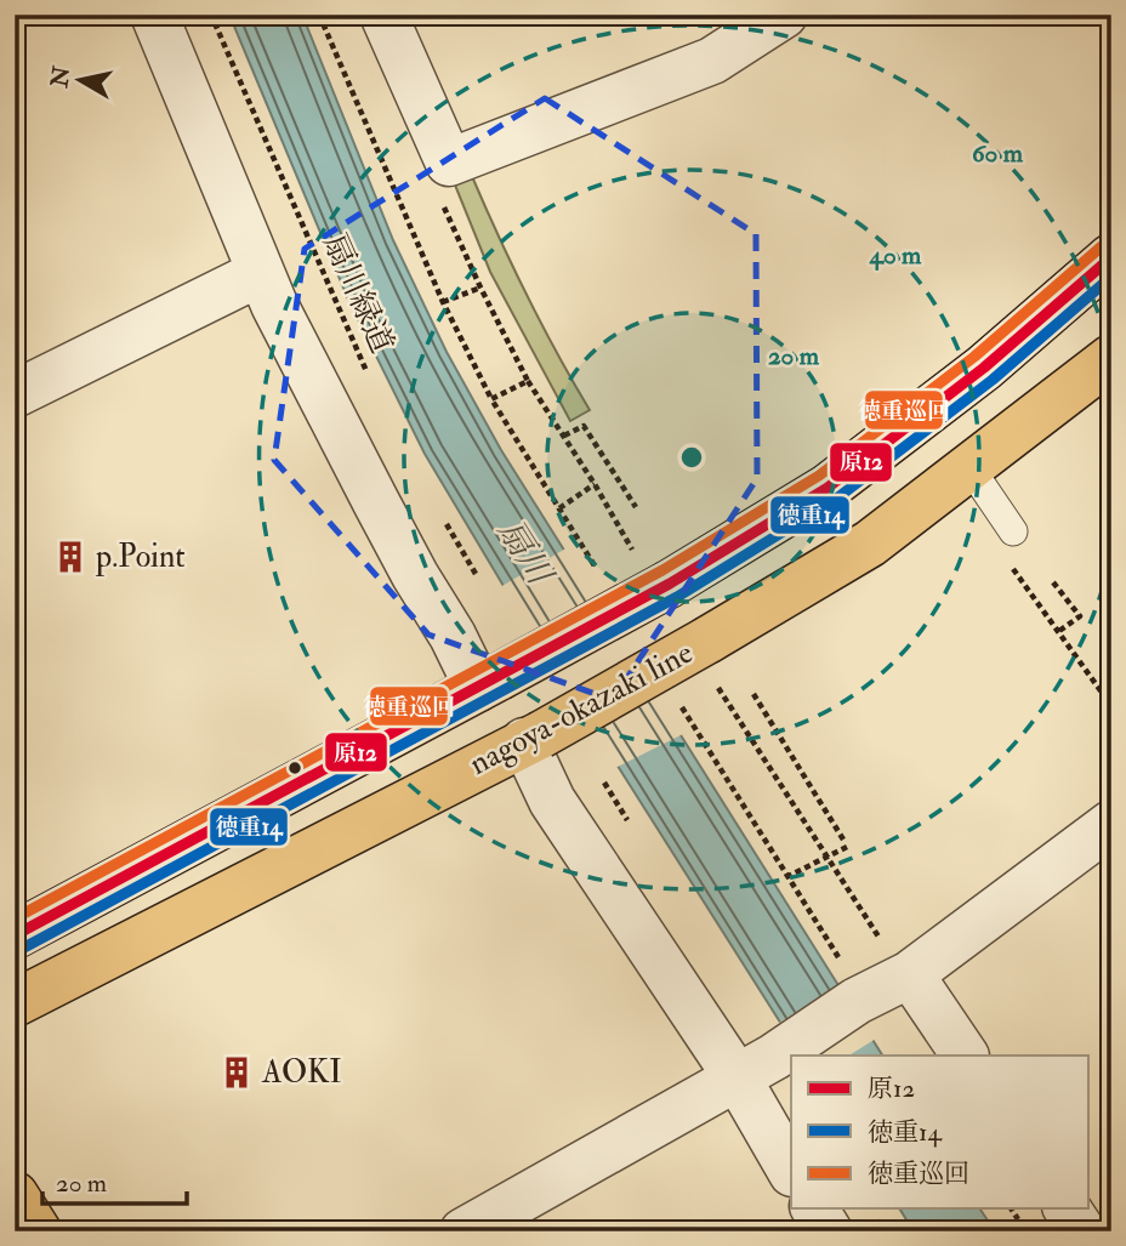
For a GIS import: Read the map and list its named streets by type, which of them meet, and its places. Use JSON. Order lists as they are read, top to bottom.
{
  "streets": {
    "main road": ["nagoya-okazaki line"],
    "path": ["扇川緑道"]
  },
  "water": ["扇川"],
  "places": {
    "building": ["p.Point", "AOKI"]
  },
  "lines": ["transit line 徳重巡回", "transit line 原12", "transit line 徳重14"],
  "legend": ["原12", "徳重14", "徳重巡回"],
  "scale_bar": "20 m",
  "north": "left",
  "rings": ["60 m", "40 m", "20 m"]
}
